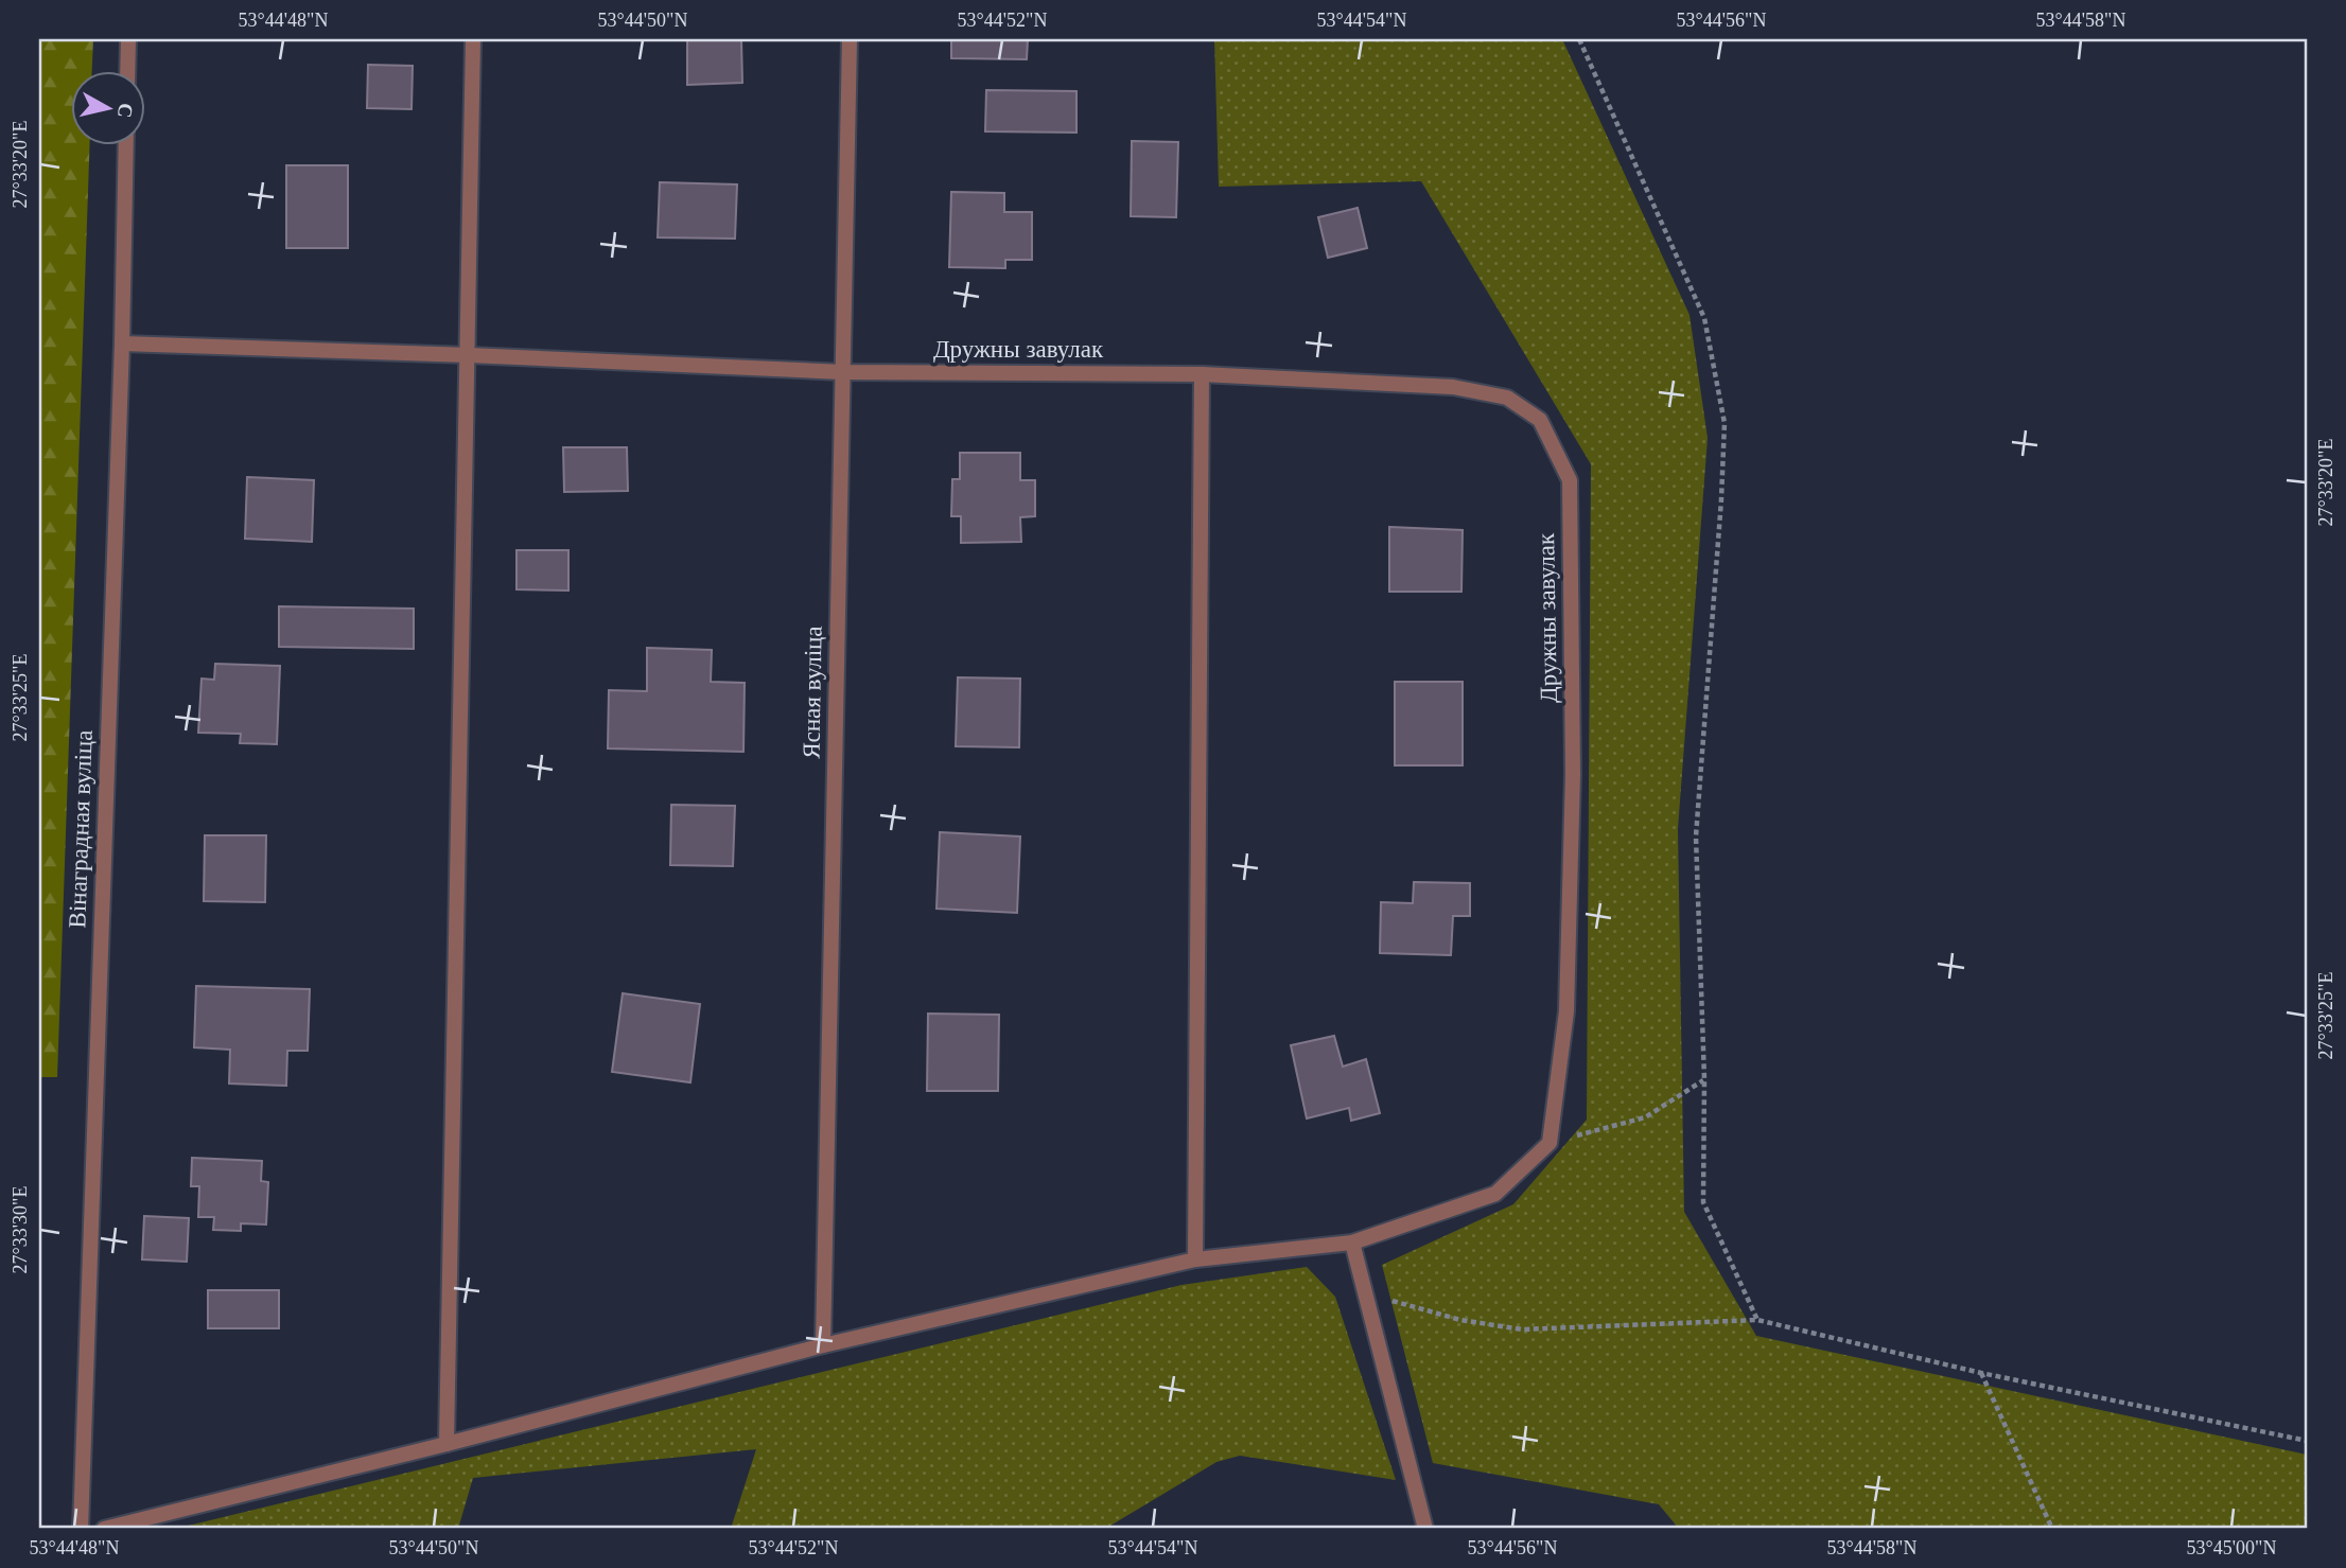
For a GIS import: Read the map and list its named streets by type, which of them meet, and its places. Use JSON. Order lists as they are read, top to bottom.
{
  "streets": {
    "street": ["Дружны завулак", "Ясная вуліца", "Вінаградная вуліца"]
  },
  "crossings": [
    ["Дружны завулак", "Ясная вуліца"],
    ["Дружны завулак", "Вінаградная вуліца"]
  ],
  "north": "right",
  "coordinates": [
    "53°44'48\"N",
    "53°44'50\"N",
    "53°44'52\"N",
    "53°44'54\"N",
    "53°44'56\"N",
    "53°44'58\"N",
    "27°33'20\"E",
    "27°33'25\"E",
    "27°33'30\"E",
    "53°45'00\"N"
  ]
}
